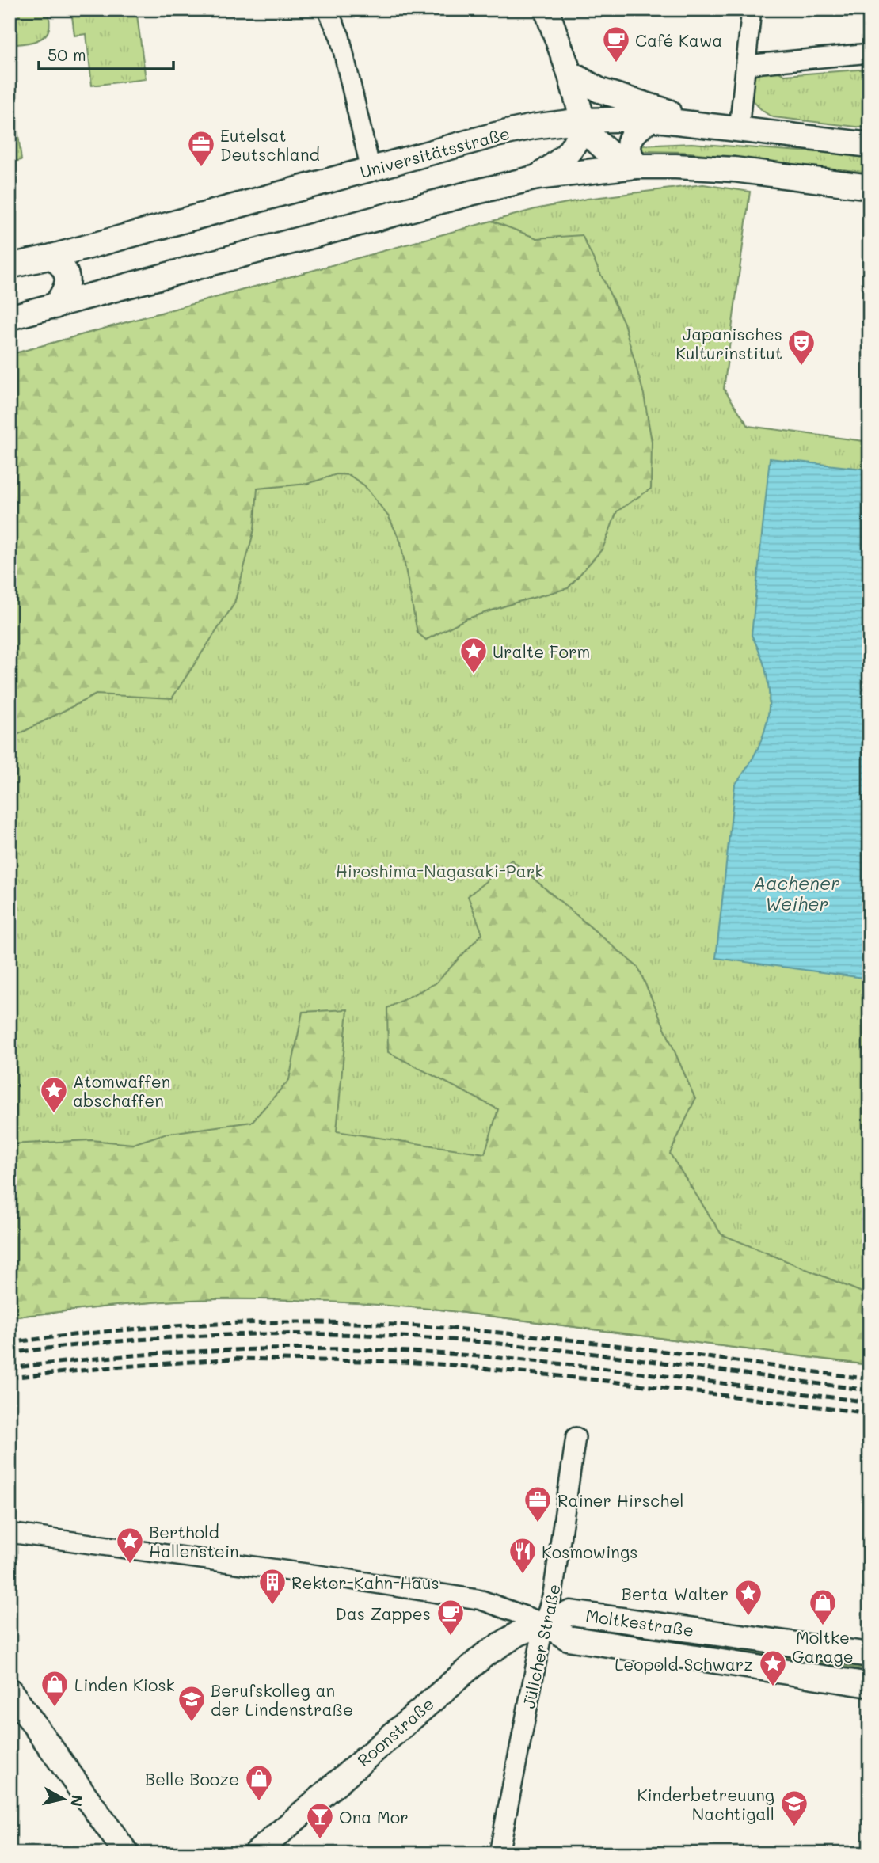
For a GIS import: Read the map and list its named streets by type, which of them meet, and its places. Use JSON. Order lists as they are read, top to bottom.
{
  "streets": {
    "main road": ["Universitätsstraße", "Moltkestraße", "Roonstraße"],
    "street": ["Jülicher Straße"]
  },
  "crossings": [
    ["Moltkestraße", "Jülicher Straße"],
    ["Moltkestraße", "Roonstraße"],
    ["Jülicher Straße", "Roonstraße"]
  ],
  "water": ["Aachener Weiher"],
  "parks": ["Hiroshima-Nagasaki-Park"],
  "places": {
    "cafe": ["Café Kawa", "Das Zappes"],
    "office": ["Eutelsat Deutschland", "Rainer Hirschel"],
    "theatre": ["Japanisches Kulturinstitut"],
    "place": [
      "Uralte Form",
      "Atomwaffen abschaffen",
      "Berthold Hallenstein",
      "Berta Walter",
      "Leopold Schwarz"
    ],
    "restaurant": ["Kosmowings"],
    "building": ["Rektor-Kahn-Haus"],
    "shop": ["Moltke Garage", "Linden Kiosk", "Belle Booze"],
    "school or university": ["Berufskolleg an der Lindenstraße", "Kinderbetreuung Nachtigall"],
    "bar": ["Ona Mor"]
  },
  "scale_bar": "50 m",
  "north": "right"
}
